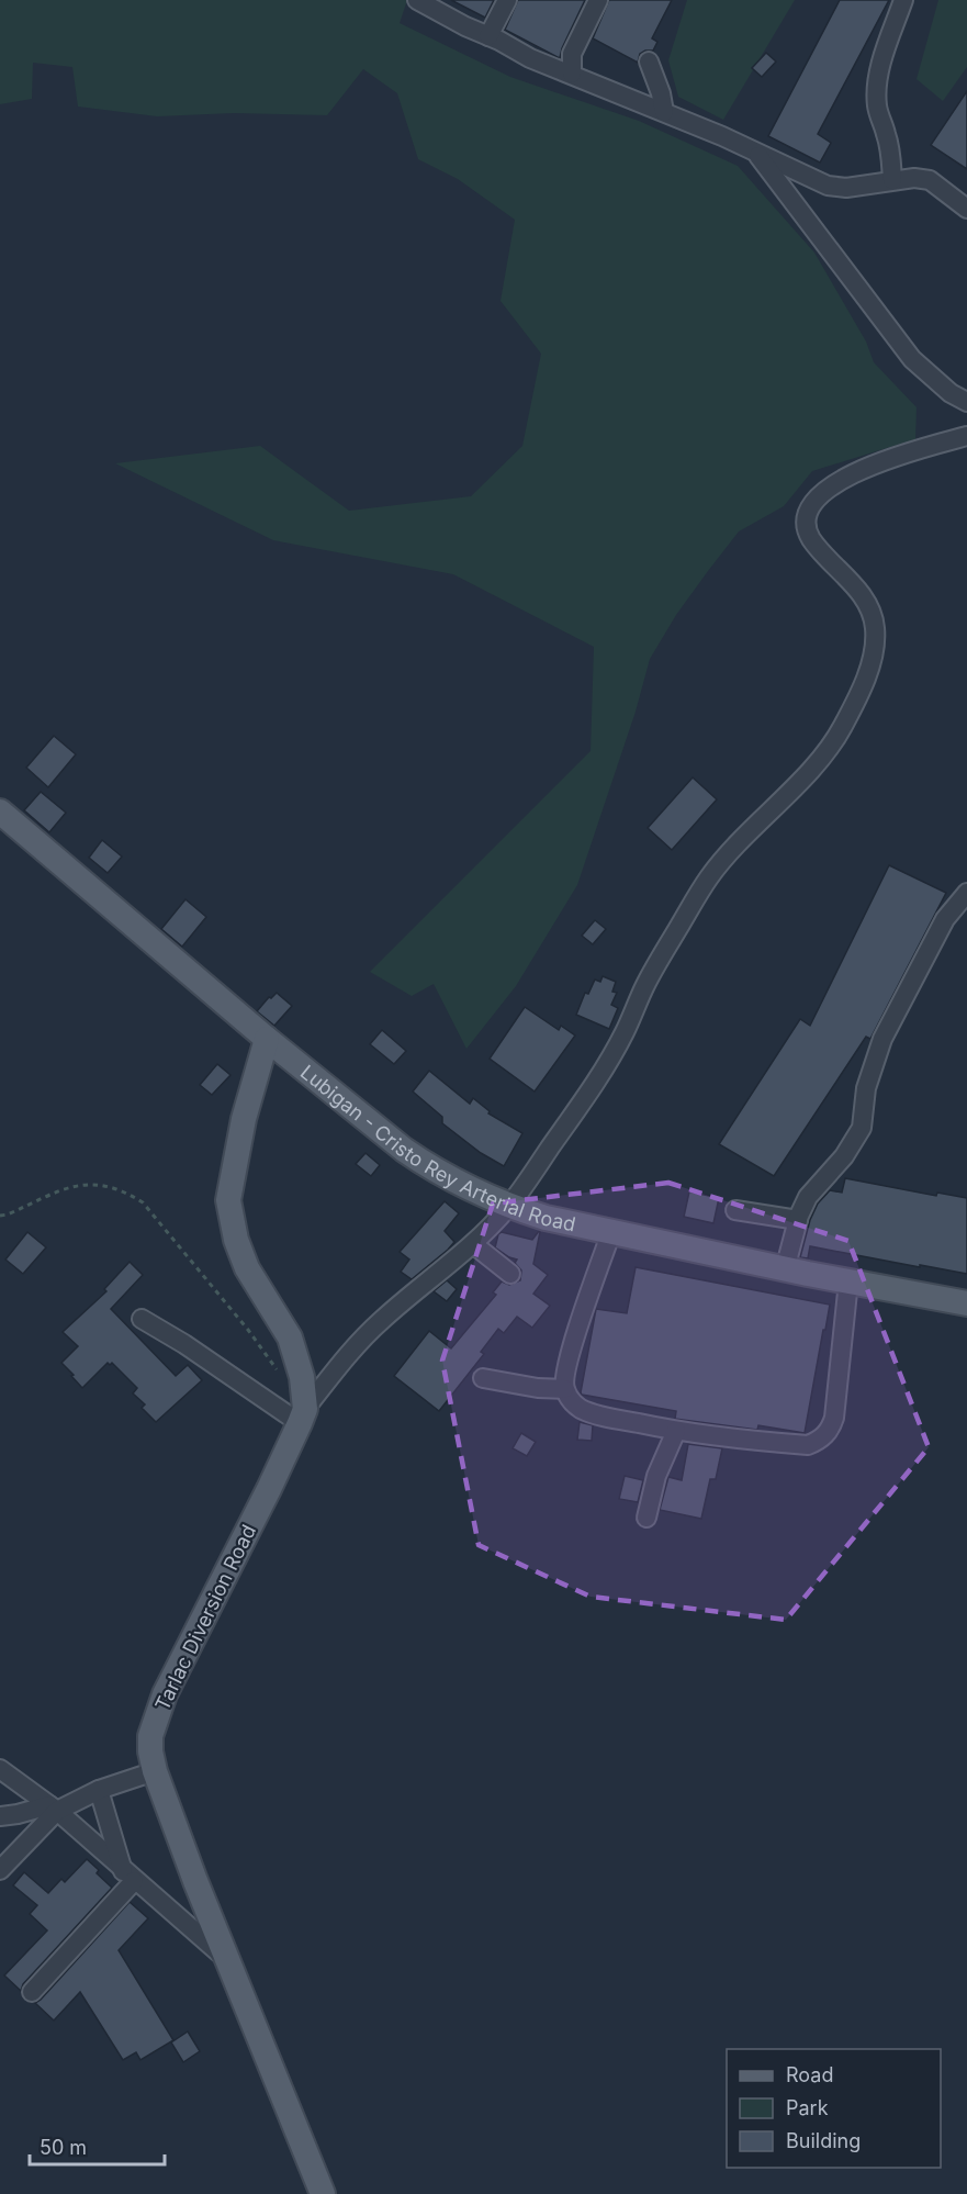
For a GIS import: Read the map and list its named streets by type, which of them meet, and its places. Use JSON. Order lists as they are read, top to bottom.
{
  "streets": {
    "main road": ["Lubigan - Cristo Rey Arterial Road", "Tarlac Diversion Road"]
  },
  "legend": ["Road", "Park", "Building"],
  "scale_bar": "50 m"
}
